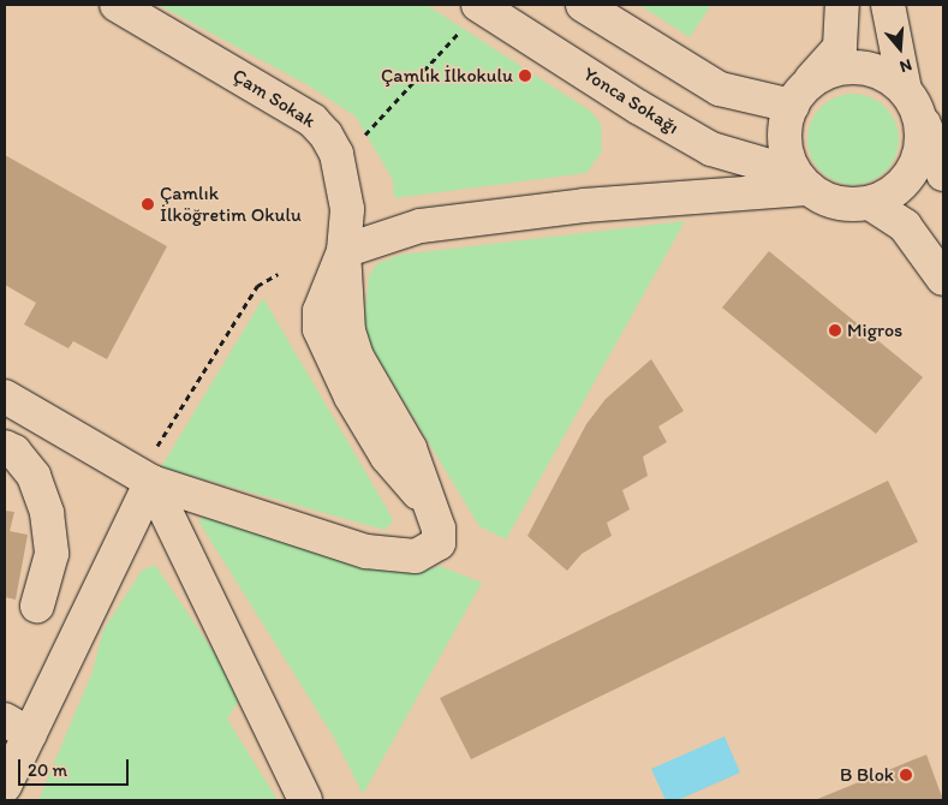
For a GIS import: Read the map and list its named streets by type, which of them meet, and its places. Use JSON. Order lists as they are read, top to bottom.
{
  "streets": {
    "street": ["Çam Sokak", "Yonca Sokağı"]
  },
  "places": [
    "Çamlık İlkokulu",
    "Çamlık İlköğretim Okulu",
    "Migros",
    "B Blok"
  ],
  "scale_bar": "20 m",
  "north": "bottom"
}
